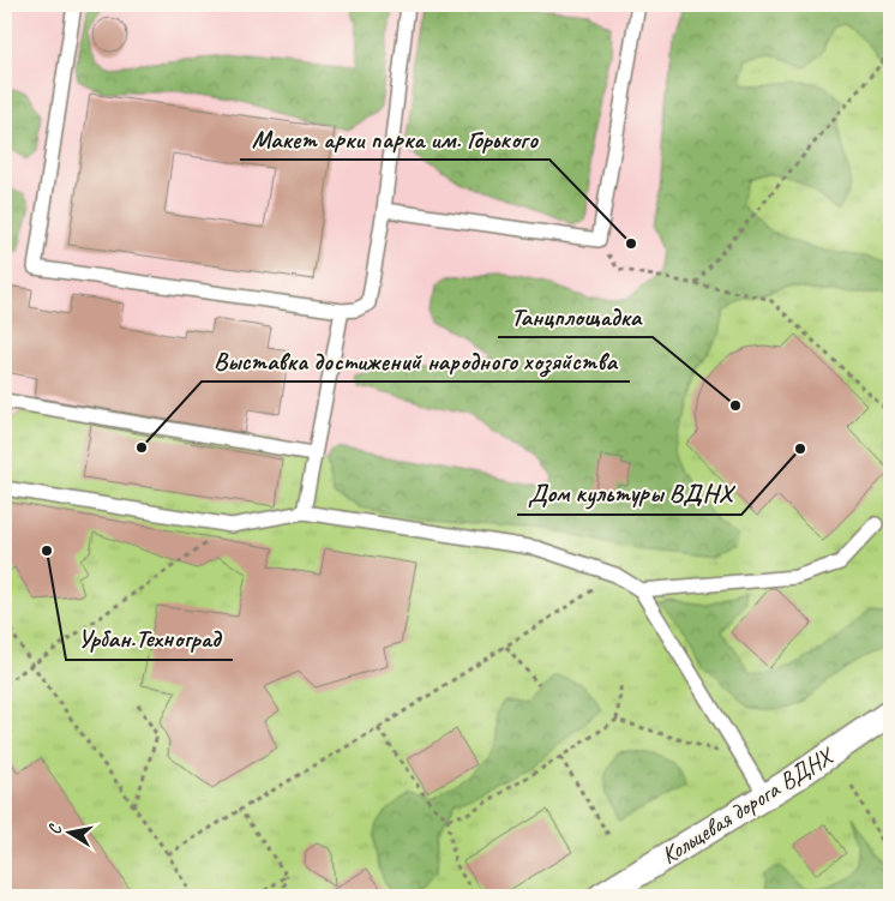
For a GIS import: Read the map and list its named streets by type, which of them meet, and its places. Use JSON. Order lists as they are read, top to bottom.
{
  "streets": {
    "street": ["Кольцевая дорога ВДНХ"]
  },
  "places": [
    "Макет арки парка им. Горького",
    "Танцплощадка",
    "Выставка достижений народного хозяйства",
    "Дом культуры ВДНХ",
    "Урбан.Техноград"
  ],
  "north": "left"
}
